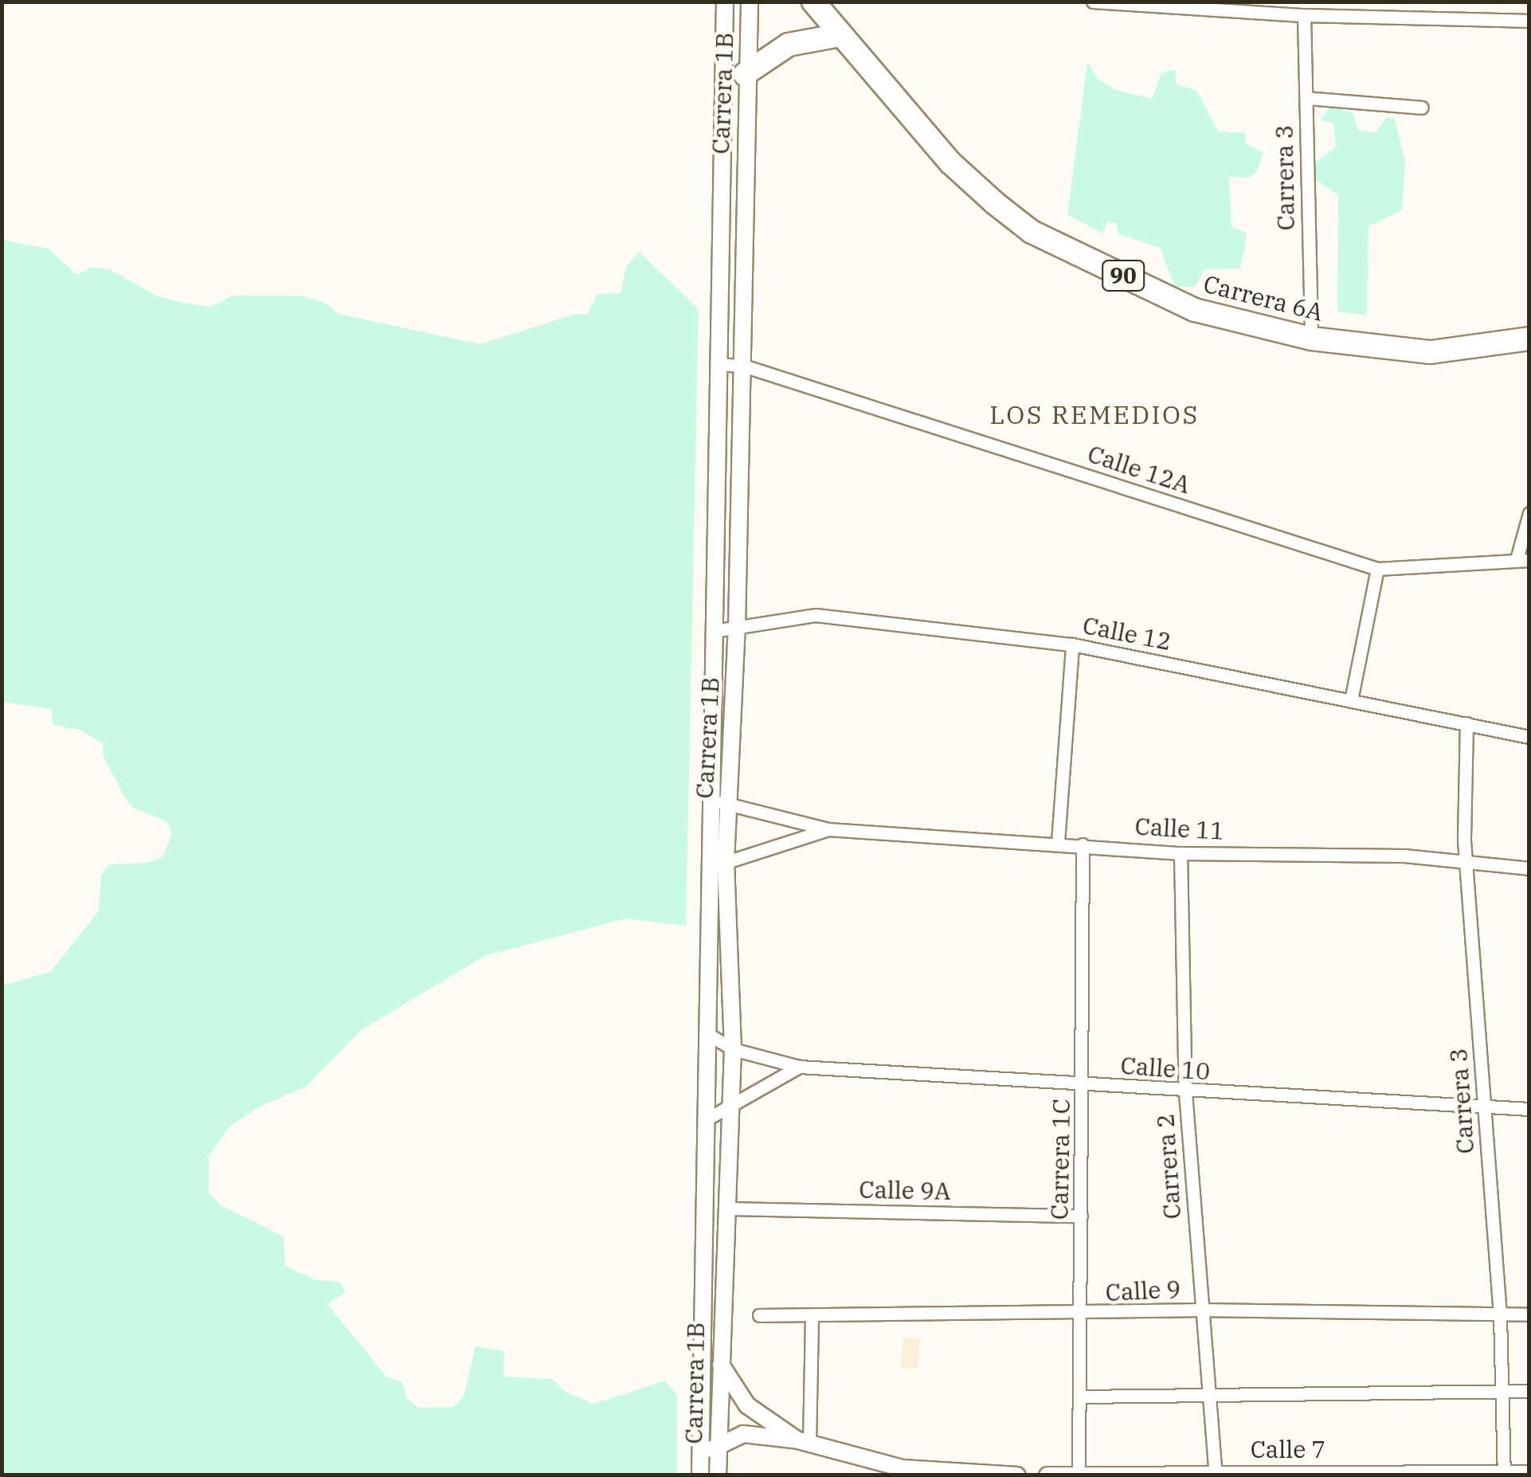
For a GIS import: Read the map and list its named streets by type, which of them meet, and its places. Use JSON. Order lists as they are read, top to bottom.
{
  "streets": {
    "highway": ["90", "Carrera 6A"],
    "street": [
      "Carrera 1B",
      "Carrera 3",
      "Calle 12A",
      "Calle 12",
      "Calle 11",
      "Calle 10",
      "Carrera 1C",
      "Carrera 2",
      "Calle 9A",
      "Calle 9",
      "Calle 7"
    ]
  },
  "crossings": [
    ["Carrera 1B", "Calle 12A"],
    ["Carrera 1B", "Calle 12"],
    ["Carrera 1B", "Calle 10"],
    ["Carrera 1B", "Calle 9A"],
    ["Carrera 3", "Carrera 6A"],
    ["Carrera 3", "Calle 12"],
    ["Carrera 3", "Calle 11"],
    ["Carrera 3", "Calle 10"],
    ["Carrera 3", "Calle 9"],
    ["Carrera 3", "Calle 7"],
    ["Calle 11", "Carrera 1C"],
    ["Calle 11", "Carrera 2"],
    ["Calle 10", "Carrera 1C"],
    ["Calle 10", "Carrera 2"],
    ["Carrera 1C", "Calle 9A"],
    ["Carrera 1C", "Calle 9"],
    ["Carrera 1C", "Calle 7"],
    ["Carrera 2", "Calle 9"],
    ["Carrera 2", "Calle 7"]
  ],
  "districts": ["LOS REMEDIOS"]
}
